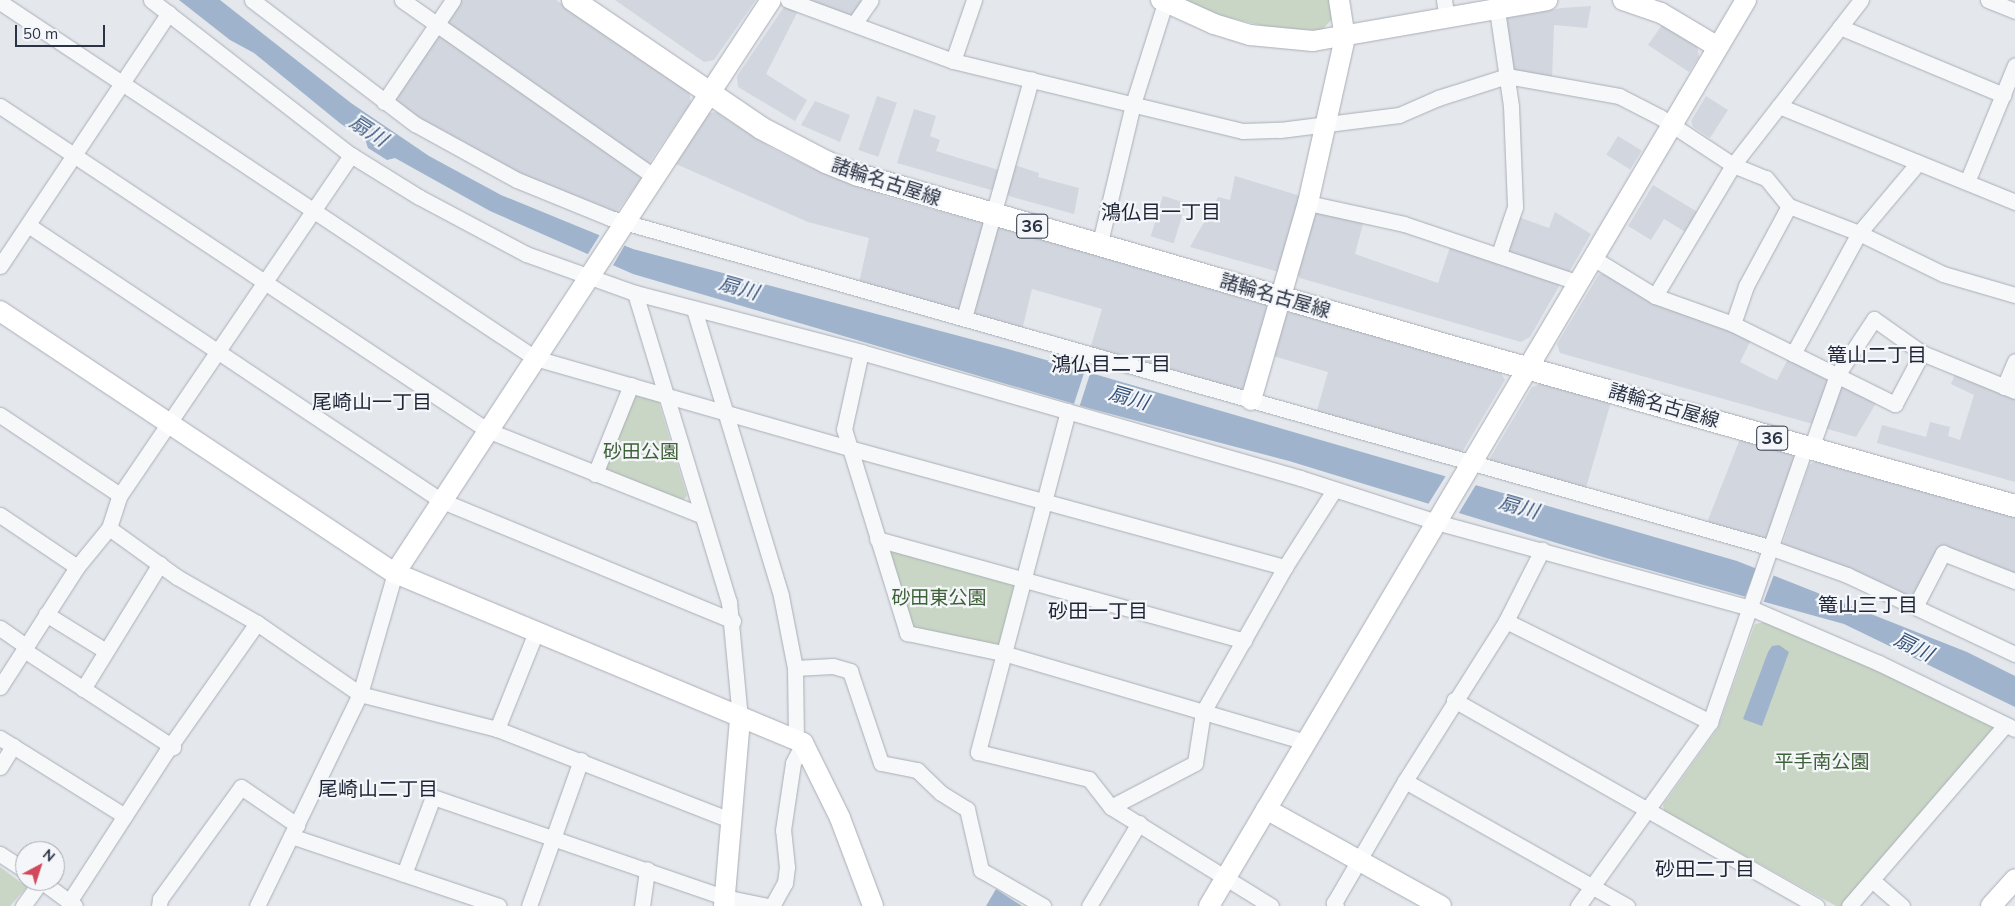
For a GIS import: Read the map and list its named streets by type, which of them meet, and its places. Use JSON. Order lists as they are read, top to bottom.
{
  "streets": {
    "main road": ["諸輪名古屋線", "36"]
  },
  "districts": [
    "鴻仏目一丁目",
    "篭山二丁目",
    "鴻仏目二丁目",
    "尾崎山一丁目",
    "篭山三丁目",
    "砂田一丁目",
    "尾崎山二丁目",
    "砂田二丁目"
  ],
  "water": ["扇川"],
  "parks": ["砂田公園", "砂田東公園", "平手南公園"],
  "scale_bar": "50 m",
  "north": "top right"
}
